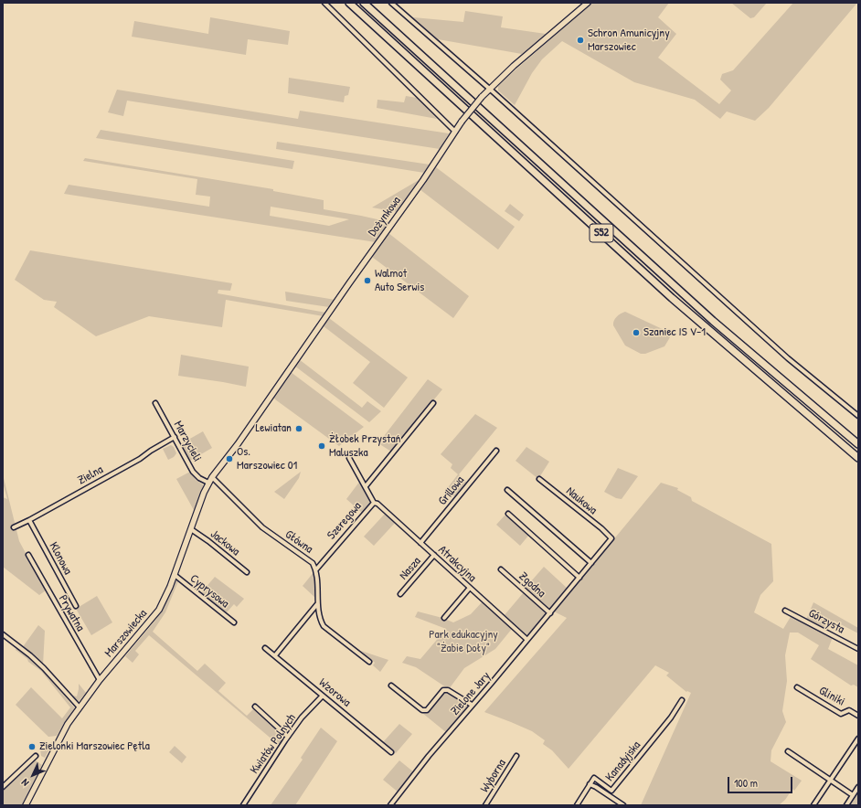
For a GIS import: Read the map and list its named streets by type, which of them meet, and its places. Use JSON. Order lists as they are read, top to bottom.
{
  "streets": {
    "highway": ["S52"],
    "street": [
      "Dożynkowa",
      "Marzycieli",
      "Zielna",
      "Grillowa",
      "Naukowa",
      "Szeregowa",
      "Główna",
      "Jackowa",
      "Klonowa",
      "Atrakcyjna",
      "Nasza",
      "Zgodna",
      "Cyprysowa",
      "Prywatna",
      "Górzysta",
      "Marszowiecka",
      "Wzorowa",
      "Zielone Jary",
      "Gliniki",
      "Kwiatów Polnych",
      "Kanadyjska",
      "Wyborna"
    ]
  },
  "crossings": [
    ["Dożynkowa", "Marszowiecka"],
    ["Marzycieli", "Zielna"],
    ["Marzycieli", "Marszowiecka"],
    ["Zielna", "Klonowa"],
    ["Grillowa", "Atrakcyjna"],
    ["Naukowa", "Zielone Jary"],
    ["Szeregowa", "Główna"],
    ["Szeregowa", "Atrakcyjna"],
    ["Główna", "Marszowiecka"],
    ["Jackowa", "Marszowiecka"],
    ["Atrakcyjna", "Nasza"],
    ["Atrakcyjna", "Zielone Jary"],
    ["Zgodna", "Zielone Jary"],
    ["Cyprysowa", "Marszowiecka"],
    ["Prywatna", "Marszowiecka"],
    ["Wzorowa", "Kwiatów Polnych"]
  ],
  "parks": ["Park edukacyjny \"Żabie Doły\""],
  "places": [
    "Schron Amunicyjny Marszowiec",
    "Walmot Auto Serwis",
    "Szaniec IS V-1",
    "Lewiatan",
    "Żłobek Przystań Maluszka",
    "Os. Marszowiec 01",
    "Zielonki Marszowiec Pętla"
  ],
  "scale_bar": "100 m",
  "north": "bottom left"
}
